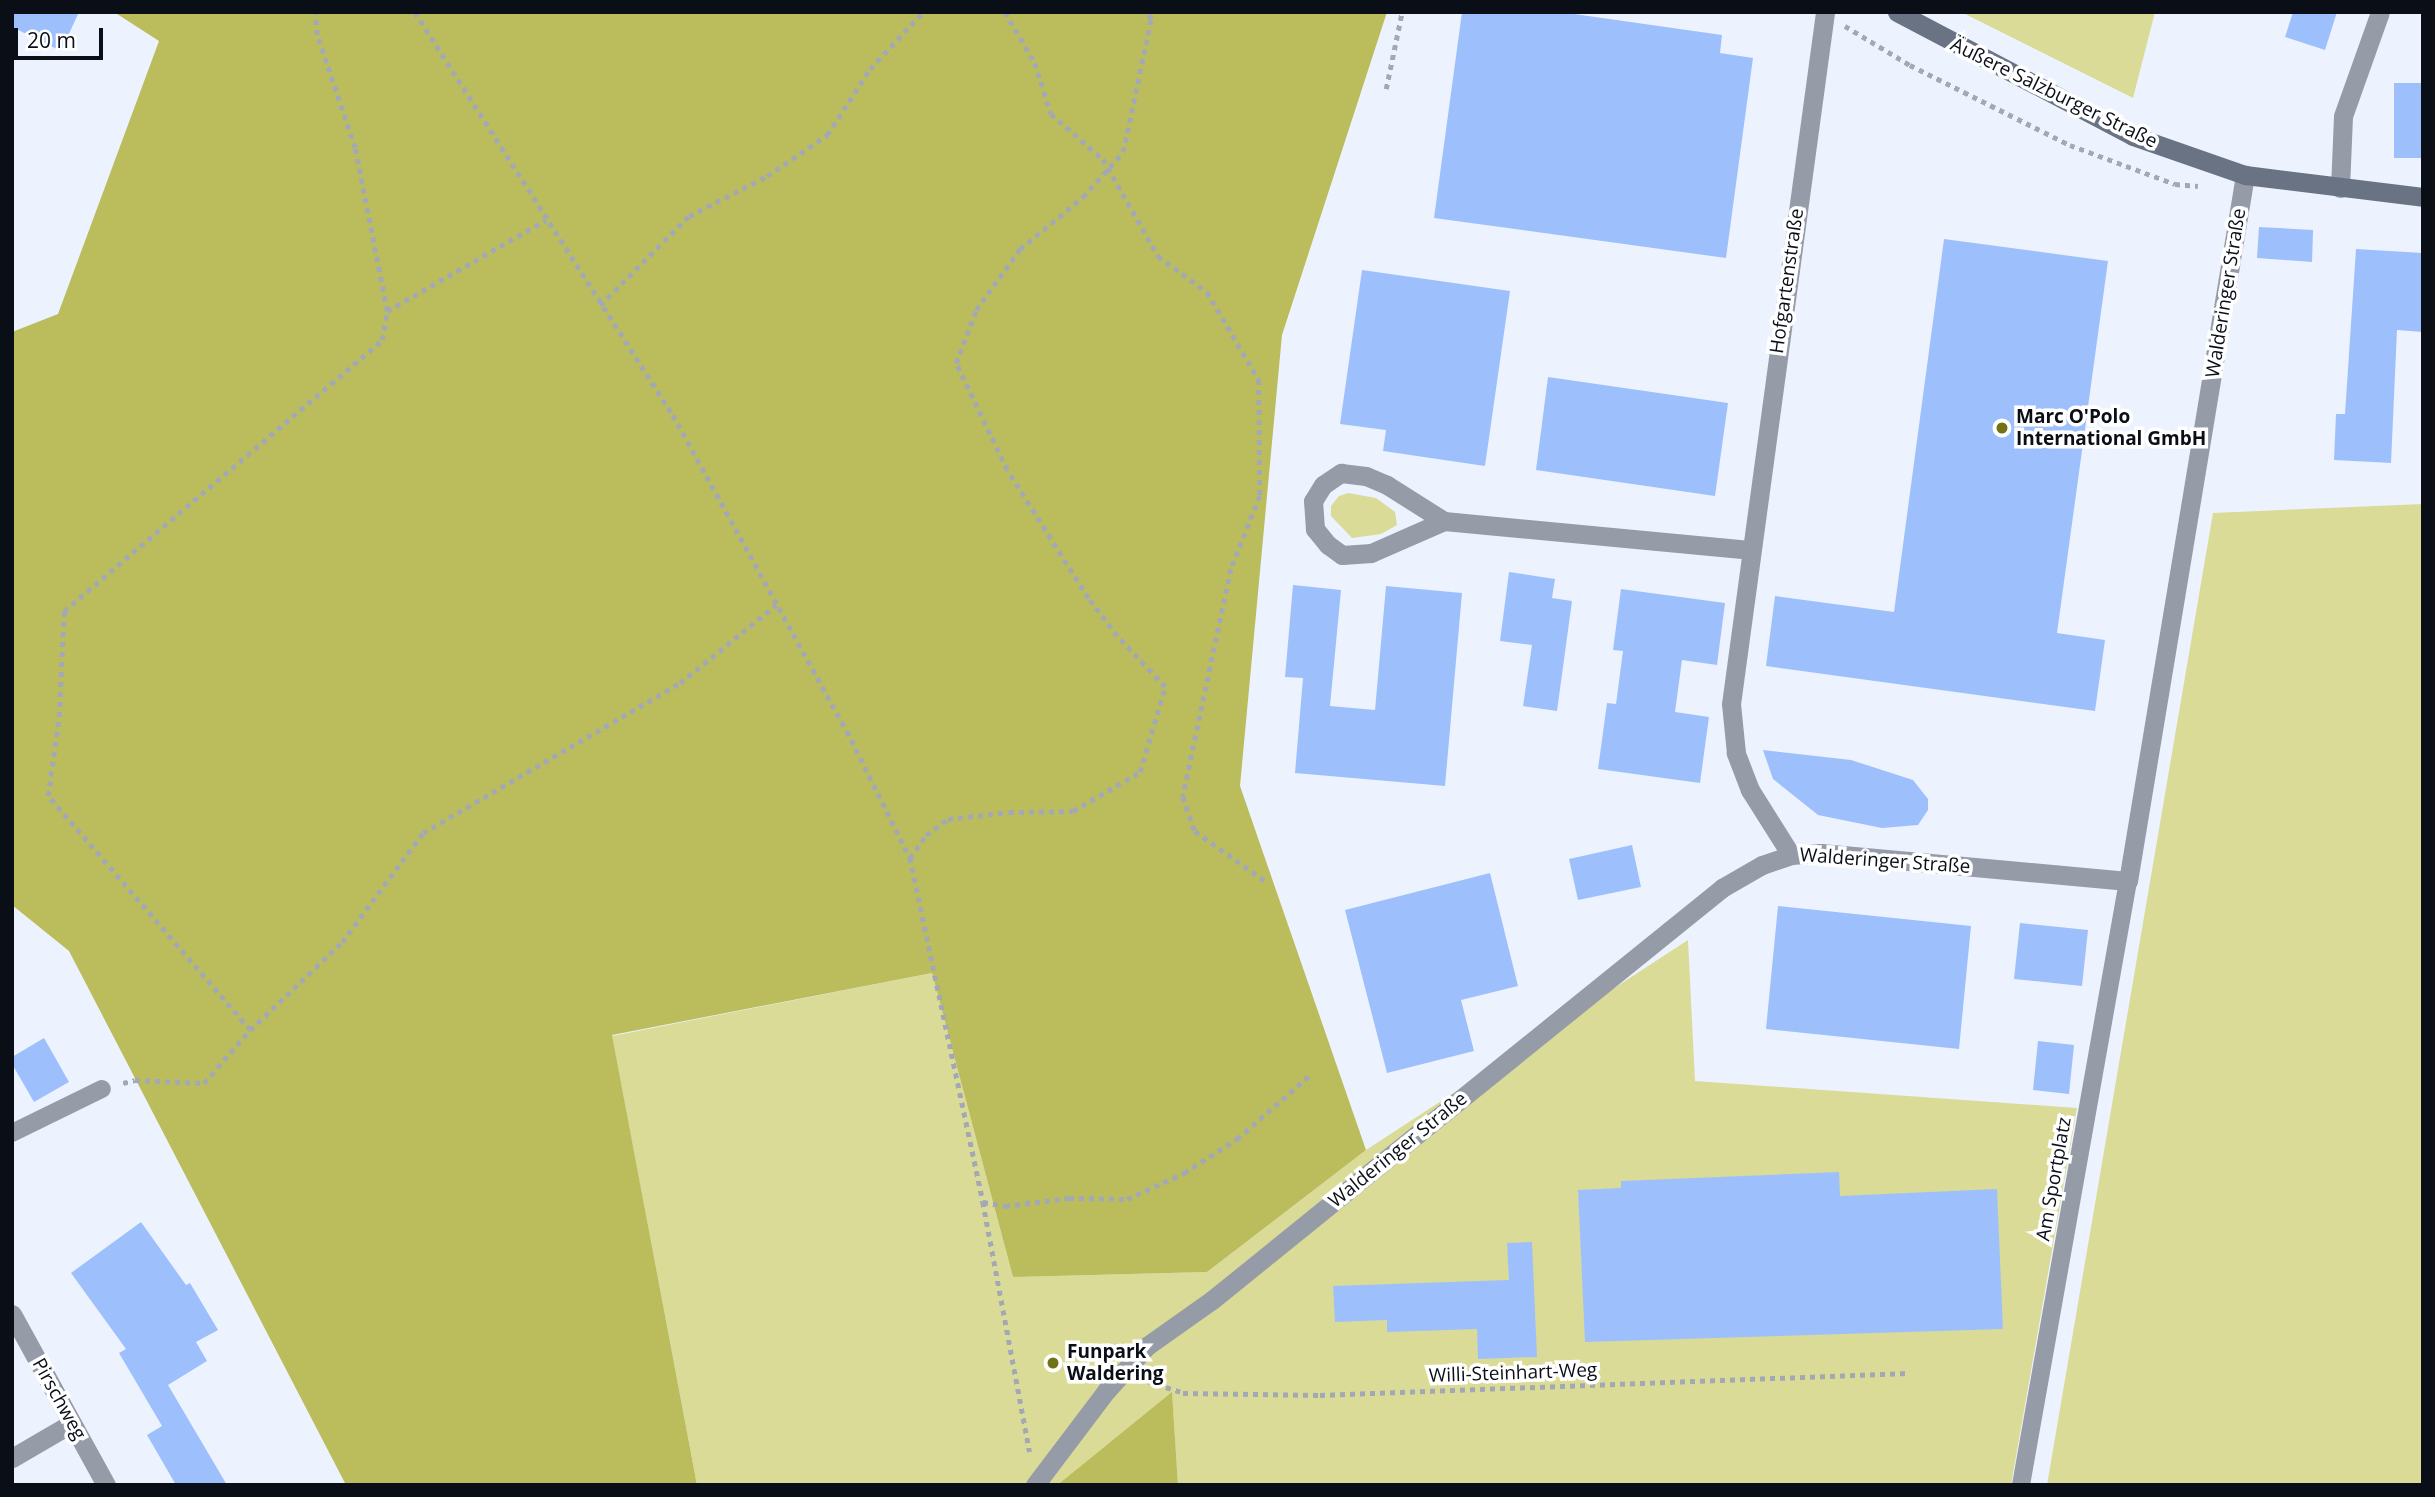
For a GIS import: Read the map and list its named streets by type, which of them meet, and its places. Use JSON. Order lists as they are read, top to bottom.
{
  "streets": {
    "main road": ["Äußere Salzburger Straße"],
    "street": ["Hofgartenstraße", "Walderinger Straße", "Pirschweg"],
    "lane": ["Am Sportplatz"],
    "path": ["Willi-Steinhart-Weg"]
  },
  "crossings": [
    ["Äußere Salzburger Straße", "Walderinger Straße"],
    ["Hofgartenstraße", "Walderinger Straße"],
    ["Walderinger Straße", "Am Sportplatz"],
    ["Walderinger Straße", "Willi-Steinhart-Weg"]
  ],
  "places": ["Marc O'Polo International GmbH", "Funpark Waldering"],
  "scale_bar": "20 m"
}
